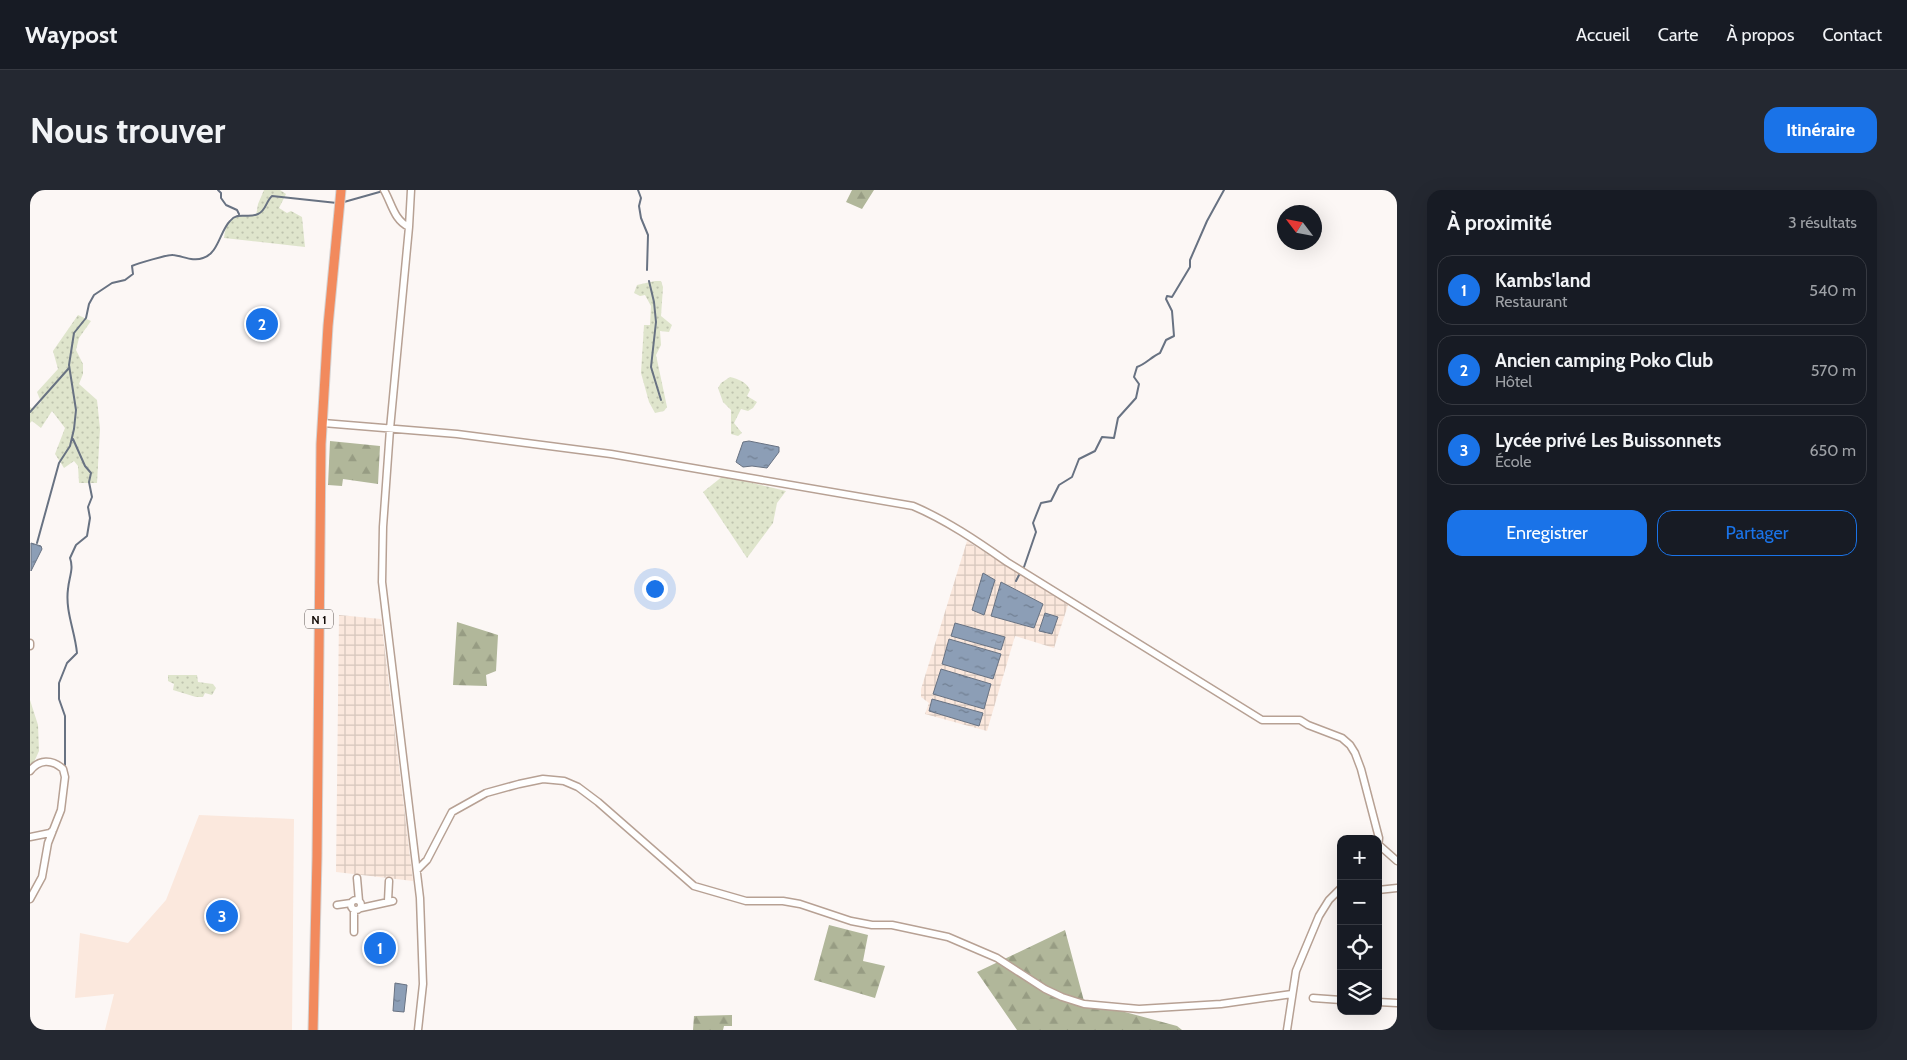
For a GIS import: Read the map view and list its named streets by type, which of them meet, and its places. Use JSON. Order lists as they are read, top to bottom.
{
  "streets": {
    "highway": ["N 1"]
  },
  "north": "top left",
  "page": {
    "header": "Waypost",
    "nav": [
      "Accueil",
      "Carte",
      "À propos",
      "Contact"
    ],
    "buttons": [
      "Itinéraire",
      ["Enregistrer", "Partager"]
    ],
    "title": "Nous trouver",
    "heading": ["À proximité", "3 résultats"],
    "list": [
      {
        "mark": "1",
        "name": "Kambs'land",
        "note": "Restaurant",
        "value": "540 m"
      },
      {
        "mark": "2",
        "name": "Ancien camping Poko Club",
        "note": "Hôtel",
        "value": "570 m"
      },
      {
        "mark": "3",
        "name": "Lycée privé Les Buissonnets",
        "note": "École",
        "value": "650 m"
      }
    ],
    "pins": ["2", "3", "1"],
    "map_buttons": ["+", "−"]
  }
}
